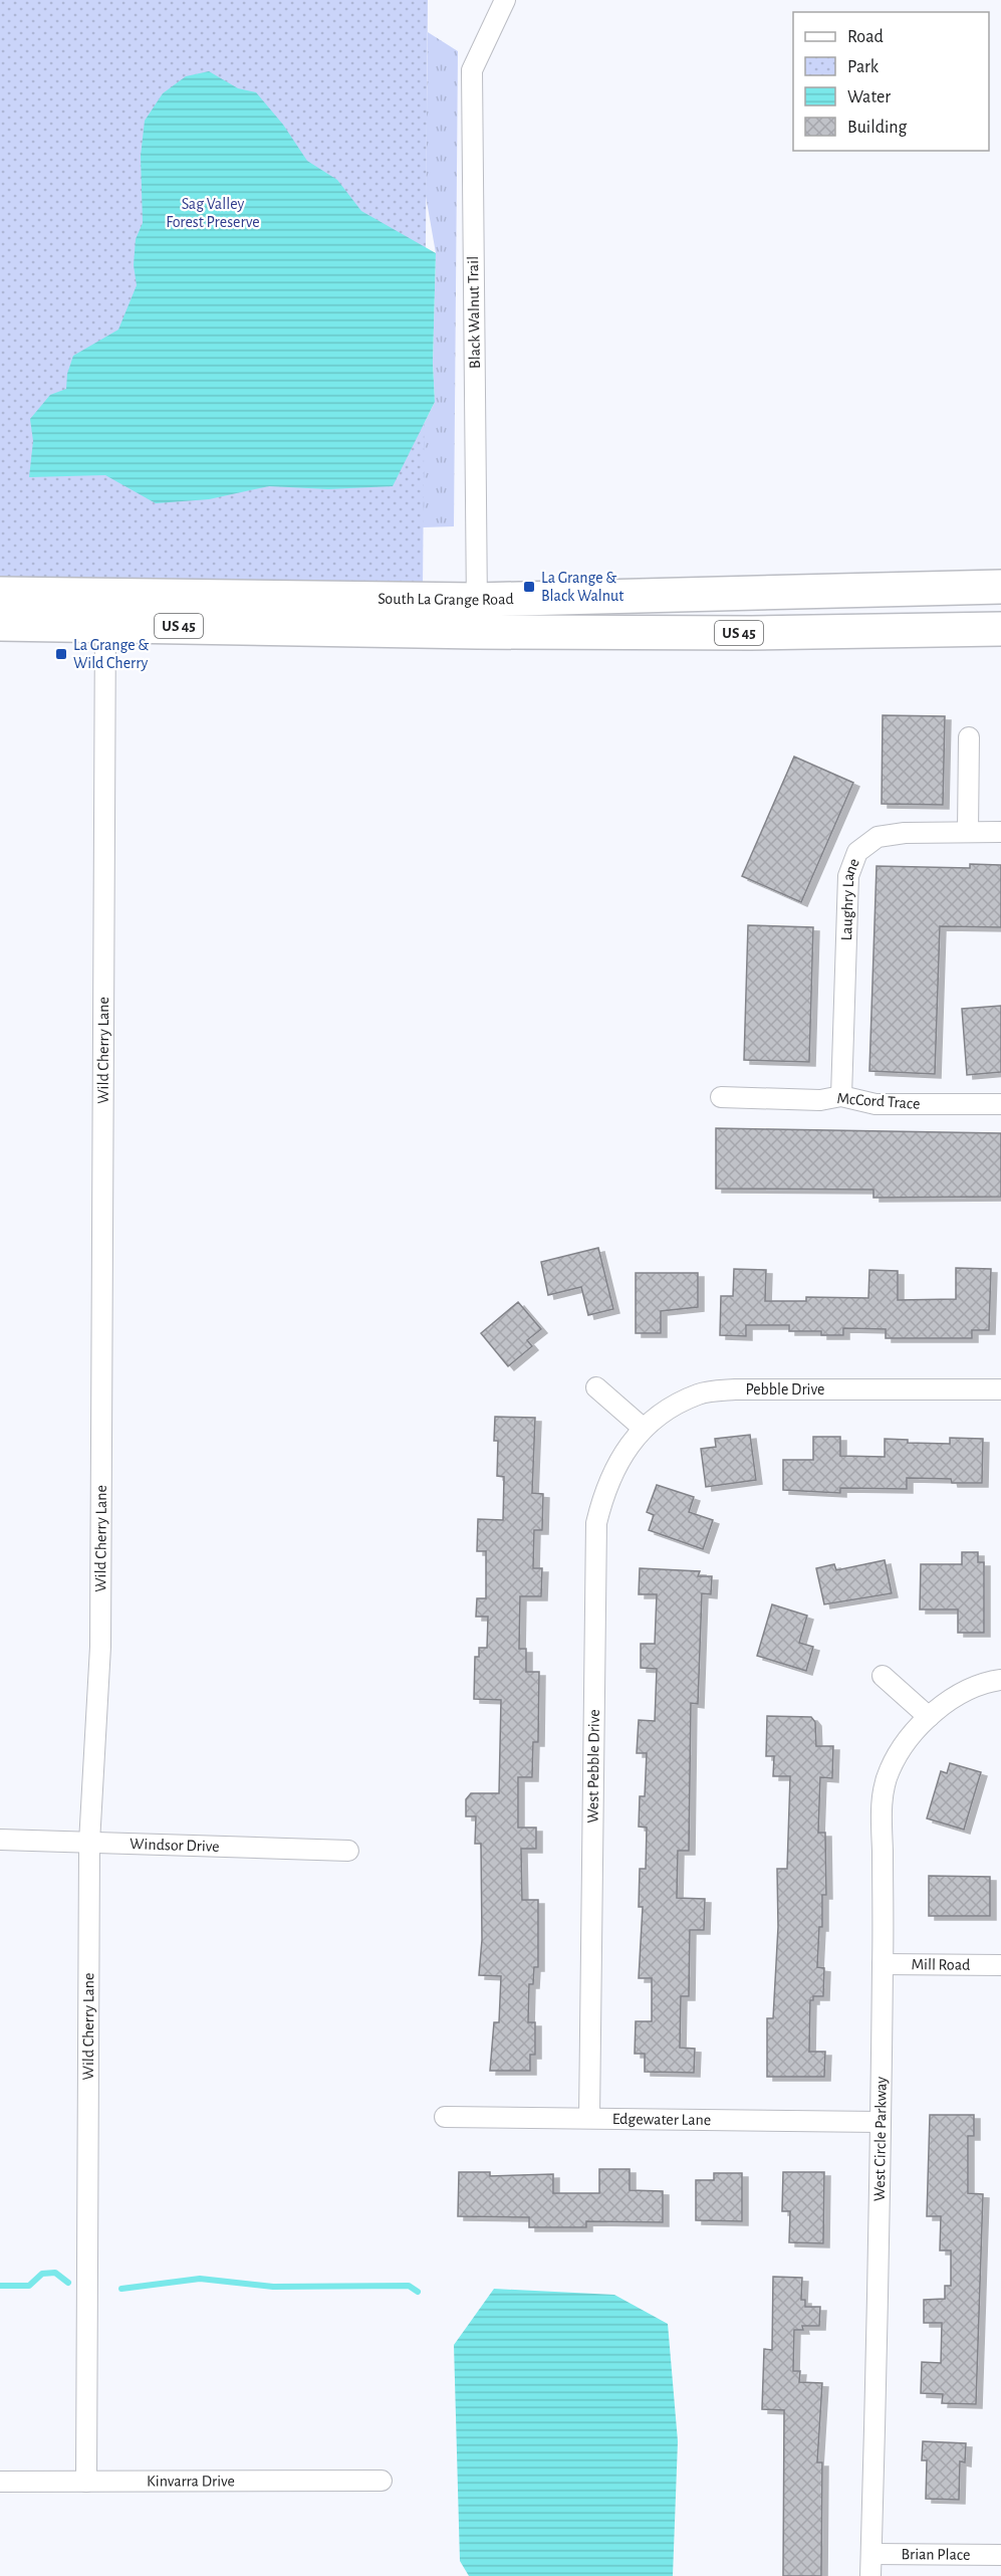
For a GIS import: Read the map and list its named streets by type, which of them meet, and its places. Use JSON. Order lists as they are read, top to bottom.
{
  "streets": {
    "highway": ["South La Grange Road", "US 45"],
    "street": [
      "Black Walnut Trail",
      "Laughry Lane",
      "Wild Cherry Lane",
      "McCord Trace",
      "Pebble Drive",
      "West Pebble Drive",
      "Windsor Drive",
      "Mill Road",
      "Edgewater Lane",
      "West Circle Parkway",
      "Kinvarra Drive",
      "Brian Place"
    ]
  },
  "crossings": [
    ["Black Walnut Trail", "South La Grange Road"],
    ["South La Grange Road", "Wild Cherry Lane"],
    ["Laughry Lane", "McCord Trace"],
    ["Wild Cherry Lane", "Windsor Drive"],
    ["Wild Cherry Lane", "Kinvarra Drive"],
    ["Pebble Drive", "West Pebble Drive"],
    ["West Pebble Drive", "Edgewater Lane"],
    ["Mill Road", "West Circle Parkway"],
    ["Edgewater Lane", "West Circle Parkway"],
    ["West Circle Parkway", "Brian Place"]
  ],
  "parks": ["Sag Valley Forest Preserve"],
  "places": {
    "transit": ["La Grange & Black Walnut", "La Grange & Wild Cherry"]
  },
  "legend": [
    "Road",
    "Park",
    "Water",
    "Building"
  ]
}
